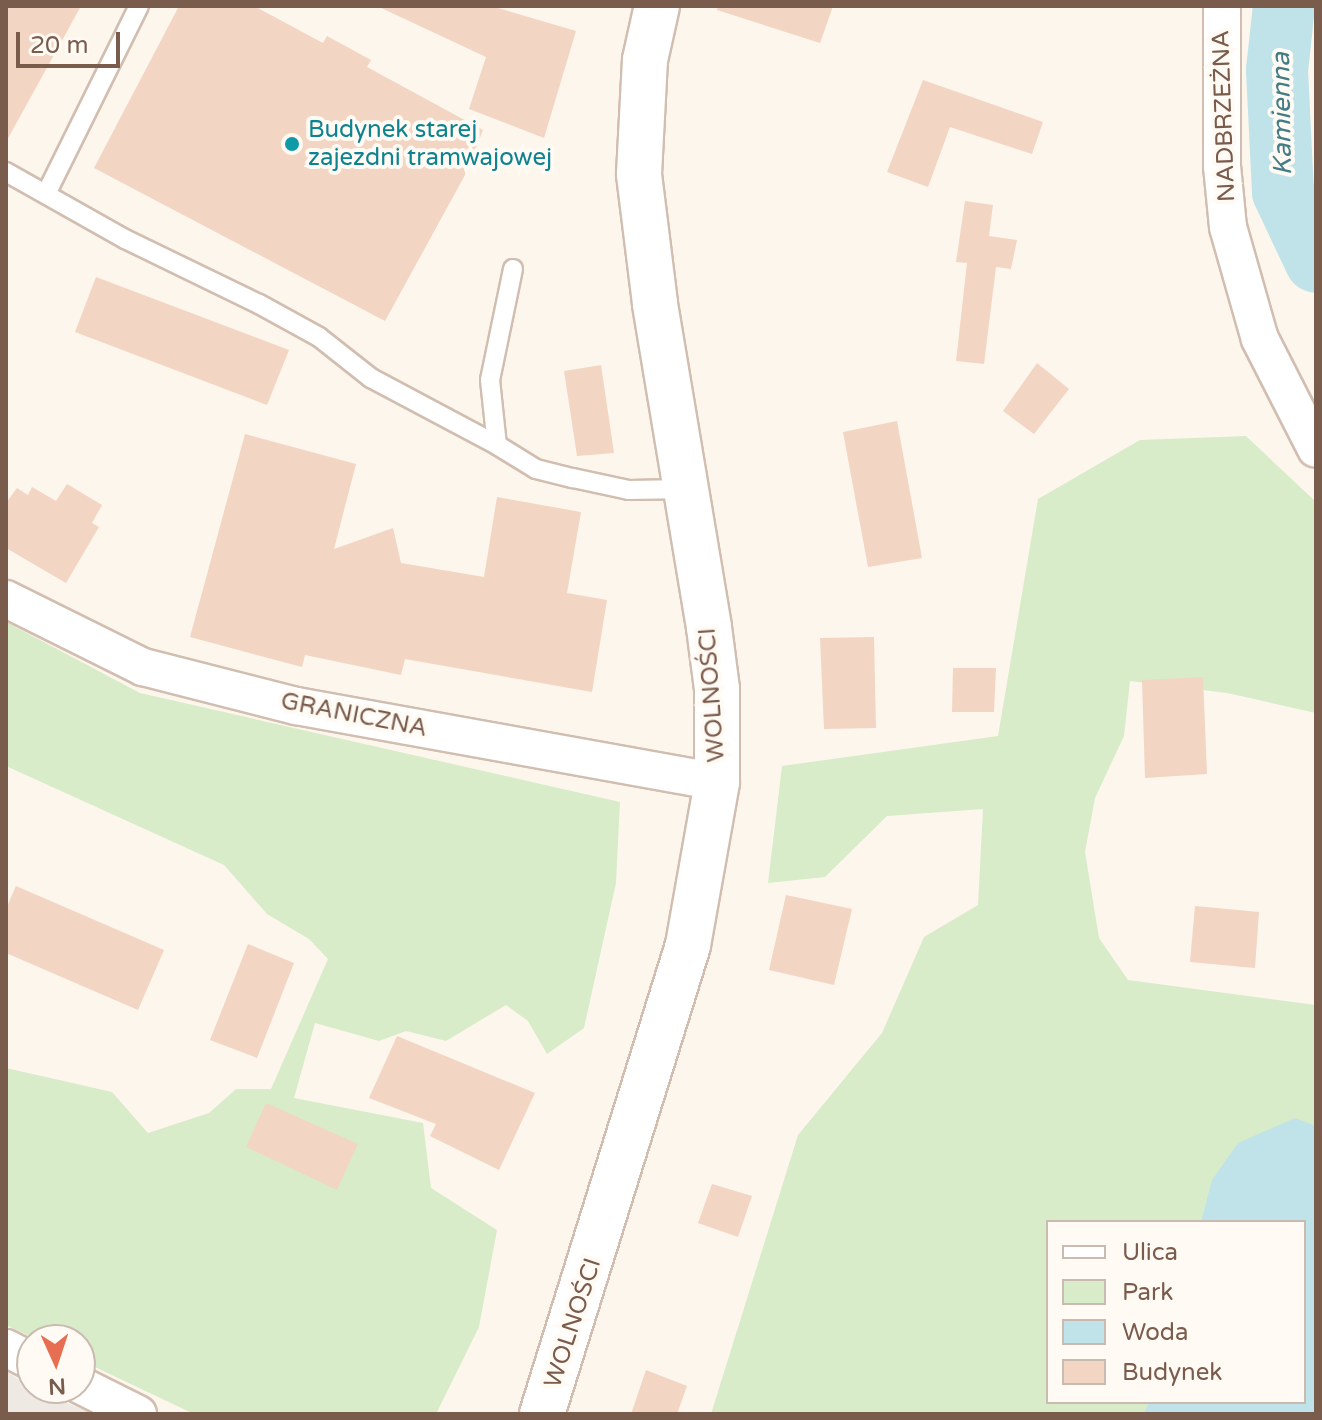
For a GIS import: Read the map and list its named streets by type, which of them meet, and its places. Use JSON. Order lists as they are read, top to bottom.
{
  "streets": {
    "street": ["NADBRZEŻNA", "WOLNOŚCI", "GRANICZNA"]
  },
  "crossings": [
    ["WOLNOŚCI", "GRANICZNA"]
  ],
  "water": ["Kamienna"],
  "places": ["Budynek starej zajezdni tramwajowej"],
  "legend": [
    "Ulica",
    "Park",
    "Woda",
    "Budynek"
  ],
  "scale_bar": "20 m",
  "north": "bottom"
}
